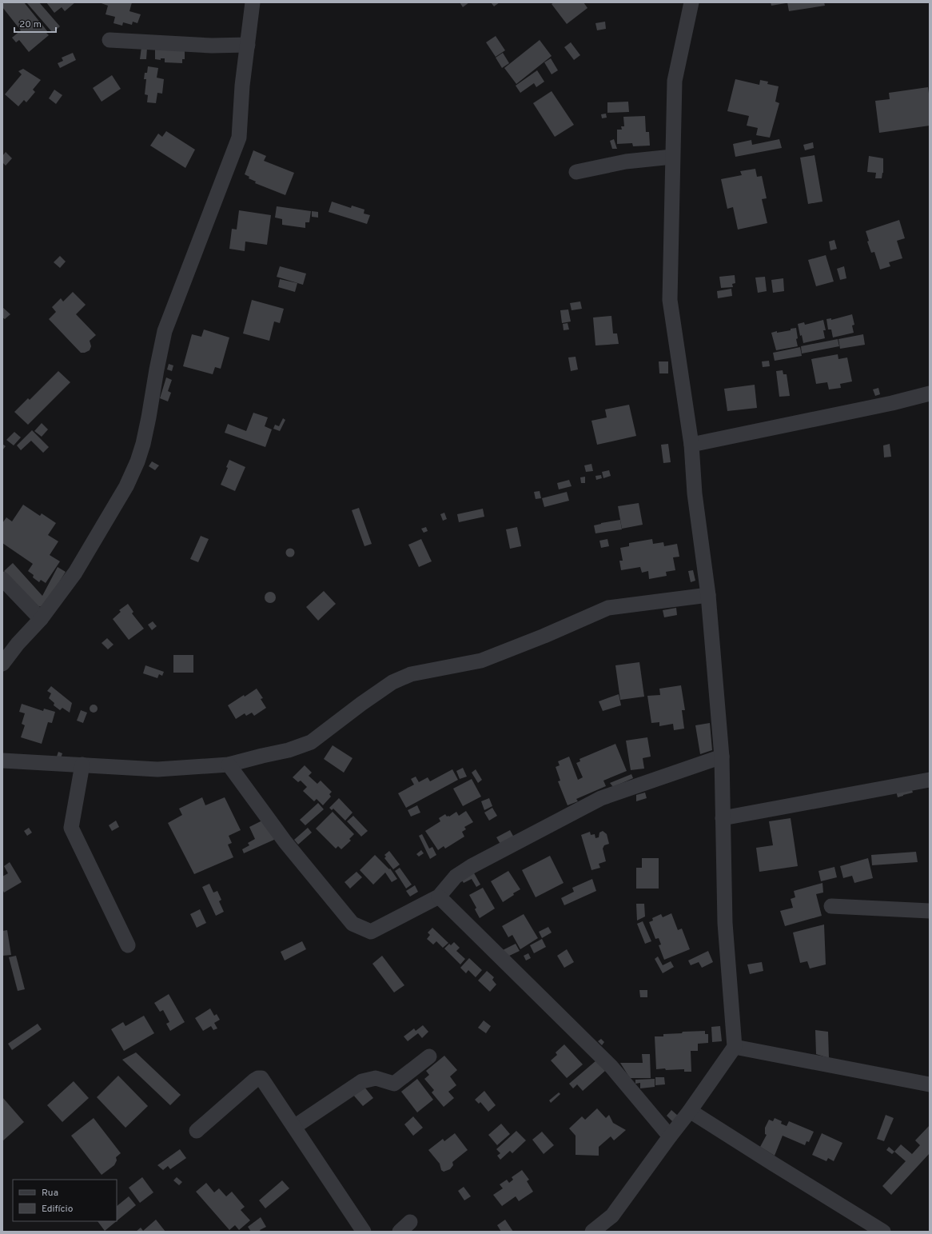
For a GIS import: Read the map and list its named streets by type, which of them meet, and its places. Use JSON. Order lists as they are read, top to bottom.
{
  "legend": ["Rua", "Edifício"],
  "scale_bar": "20 m"
}
